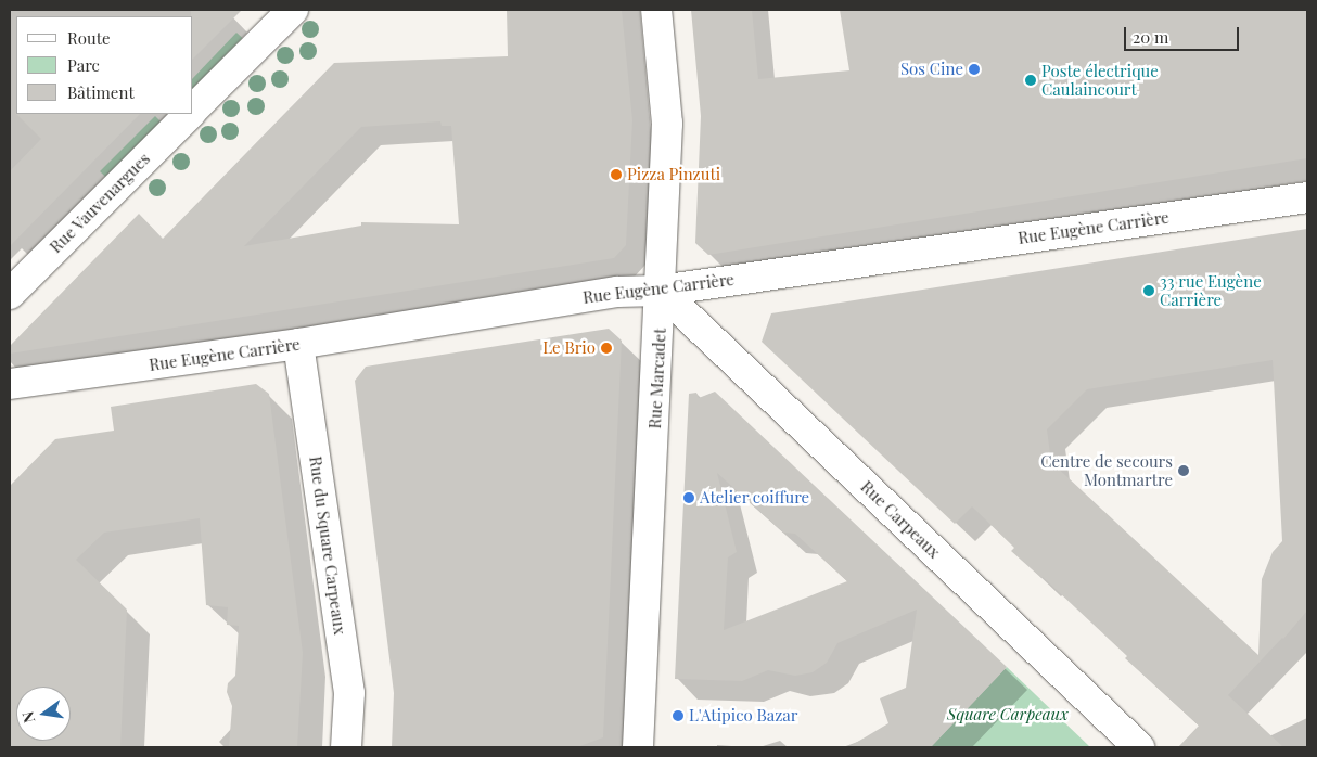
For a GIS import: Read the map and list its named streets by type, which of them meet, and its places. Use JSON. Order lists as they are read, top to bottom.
{
  "streets": {
    "street": [
      "Rue Vauvenargues",
      "Rue Eugène Carrière",
      "Rue Marcadet",
      "Rue Carpeaux",
      "Rue du Square Carpeaux"
    ]
  },
  "crossings": [
    ["Rue Eugène Carrière", "Rue Marcadet"],
    ["Rue Eugène Carrière", "Rue Carpeaux"],
    ["Rue Eugène Carrière", "Rue du Square Carpeaux"],
    ["Rue Marcadet", "Rue Carpeaux"]
  ],
  "parks": ["Square Carpeaux"],
  "places": [
    "Sos Cine",
    "Poste électrique Caulaincourt",
    "Pizza Pinzuti",
    "33 rue Eugène Carrière",
    "Le Brio",
    "Centre de secours Montmartre",
    "Atelier coiffure",
    "L'Atipico Bazar"
  ],
  "legend": ["Route", "Parc", "Bâtiment"],
  "scale_bar": "20 m",
  "north": "left"
}
